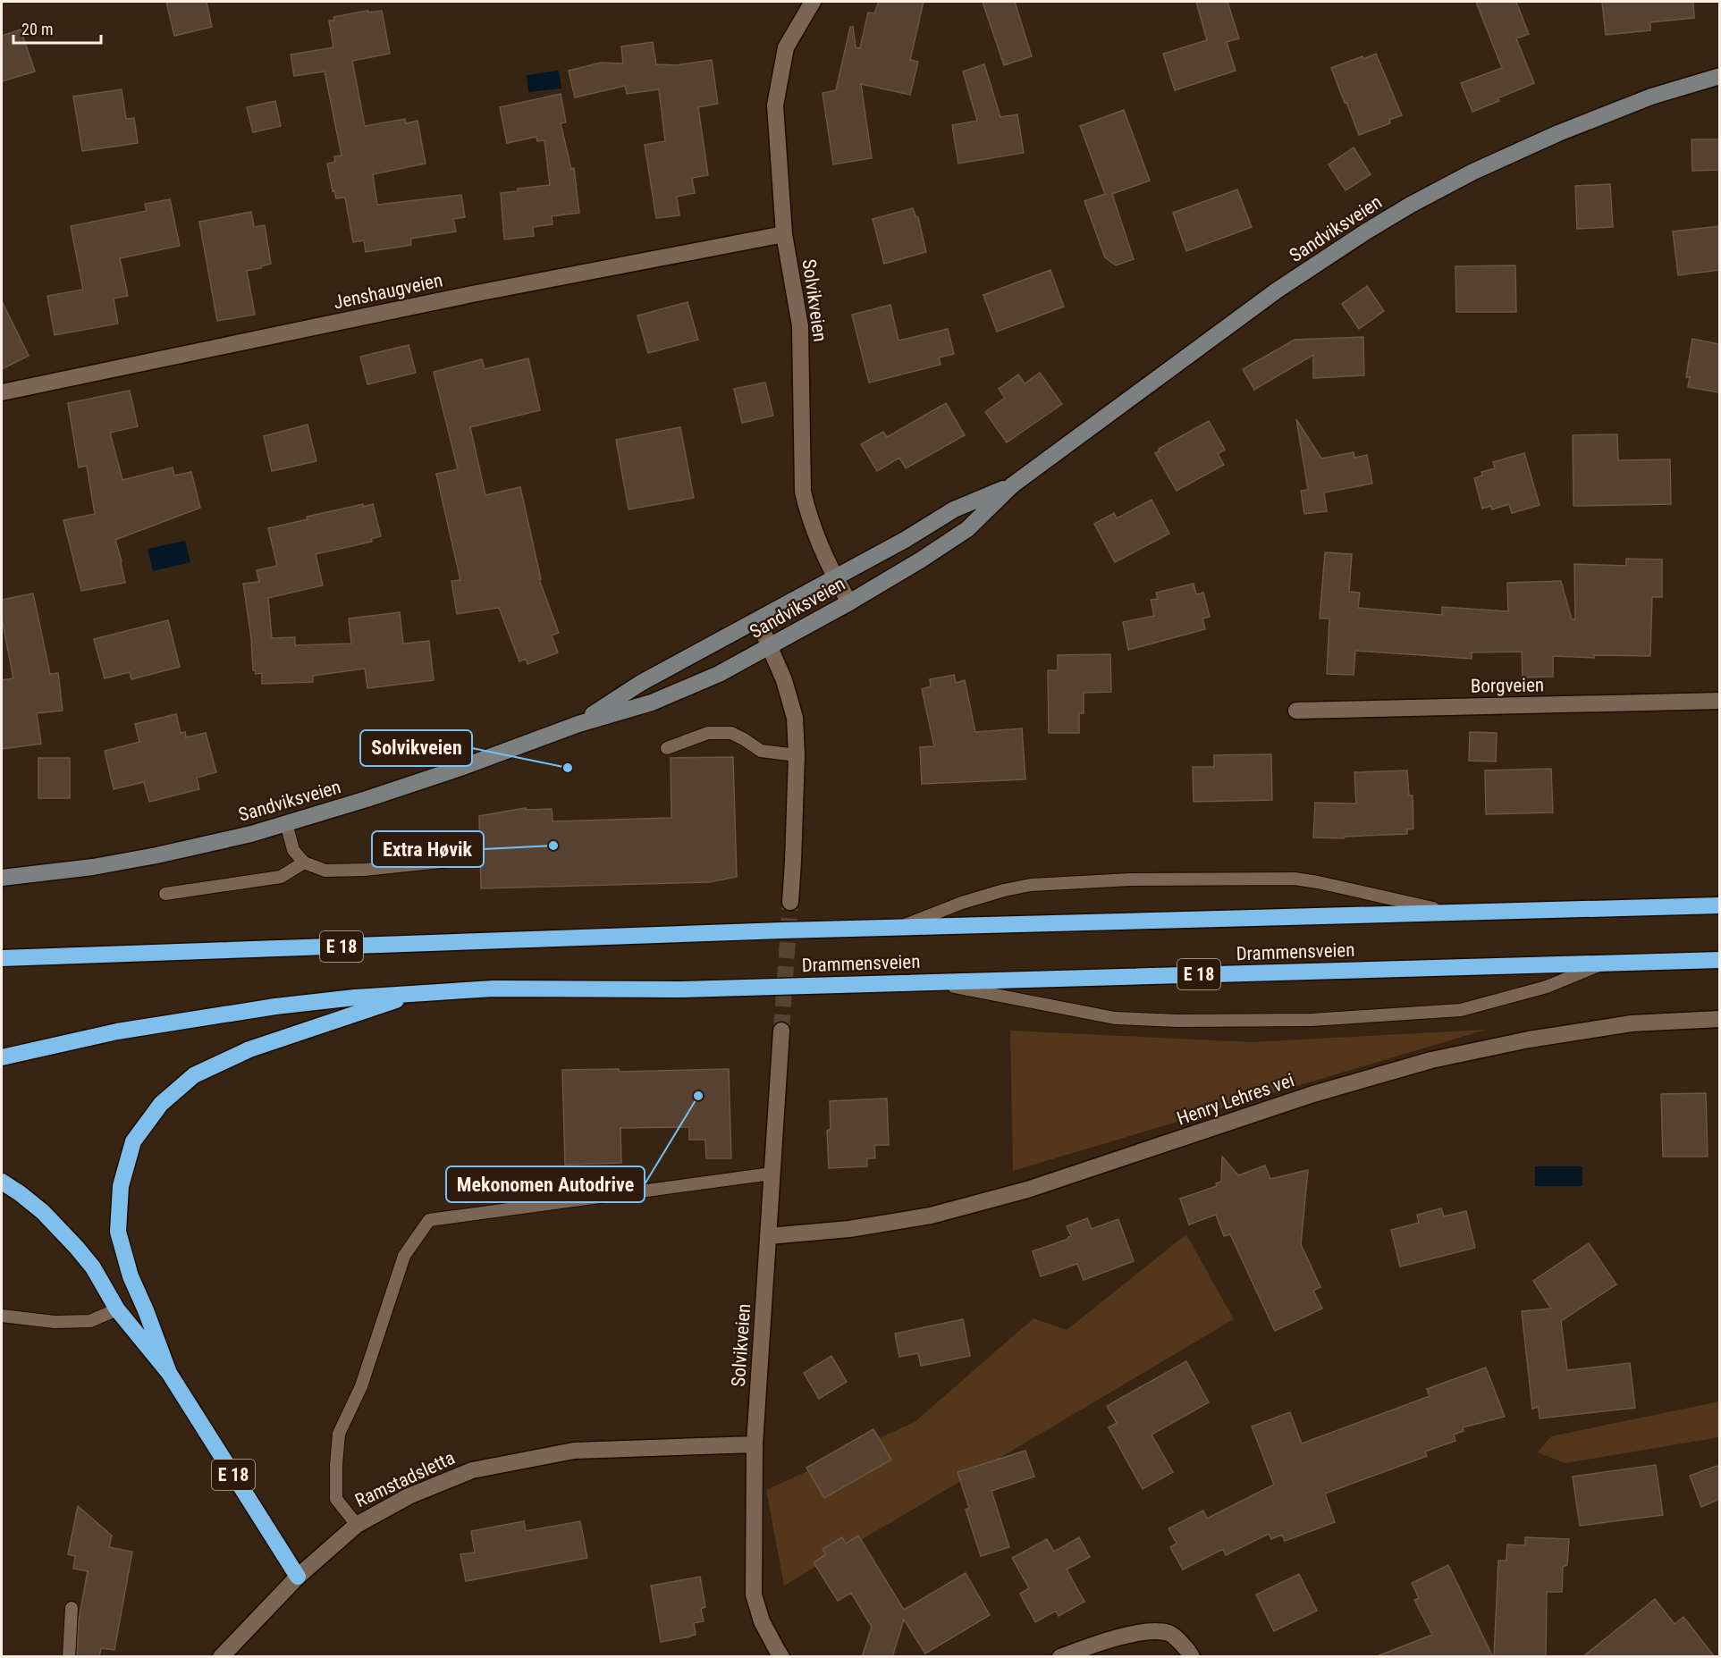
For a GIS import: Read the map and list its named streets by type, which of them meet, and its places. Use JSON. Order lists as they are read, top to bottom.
{
  "streets": {
    "highway": ["E 18", "Drammensveien"],
    "main road": ["Sandviksveien"],
    "street": [
      "Jenshaugveien",
      "Solvikveien",
      "Borgveien",
      "Henry Lehres vei",
      "Ramstadsletta"
    ]
  },
  "crossings": [
    ["Sandviksveien", "Solvikveien"],
    ["Jenshaugveien", "Solvikveien"],
    ["Solvikveien", "Henry Lehres vei"],
    ["Solvikveien", "Ramstadsletta"],
    ["E 18", "Drammensveien"],
    ["E 18", "Ramstadsletta"]
  ],
  "places": ["Solvikveien", "Extra Høvik", "Mekonomen Autodrive"],
  "scale_bar": "20 m"
}
